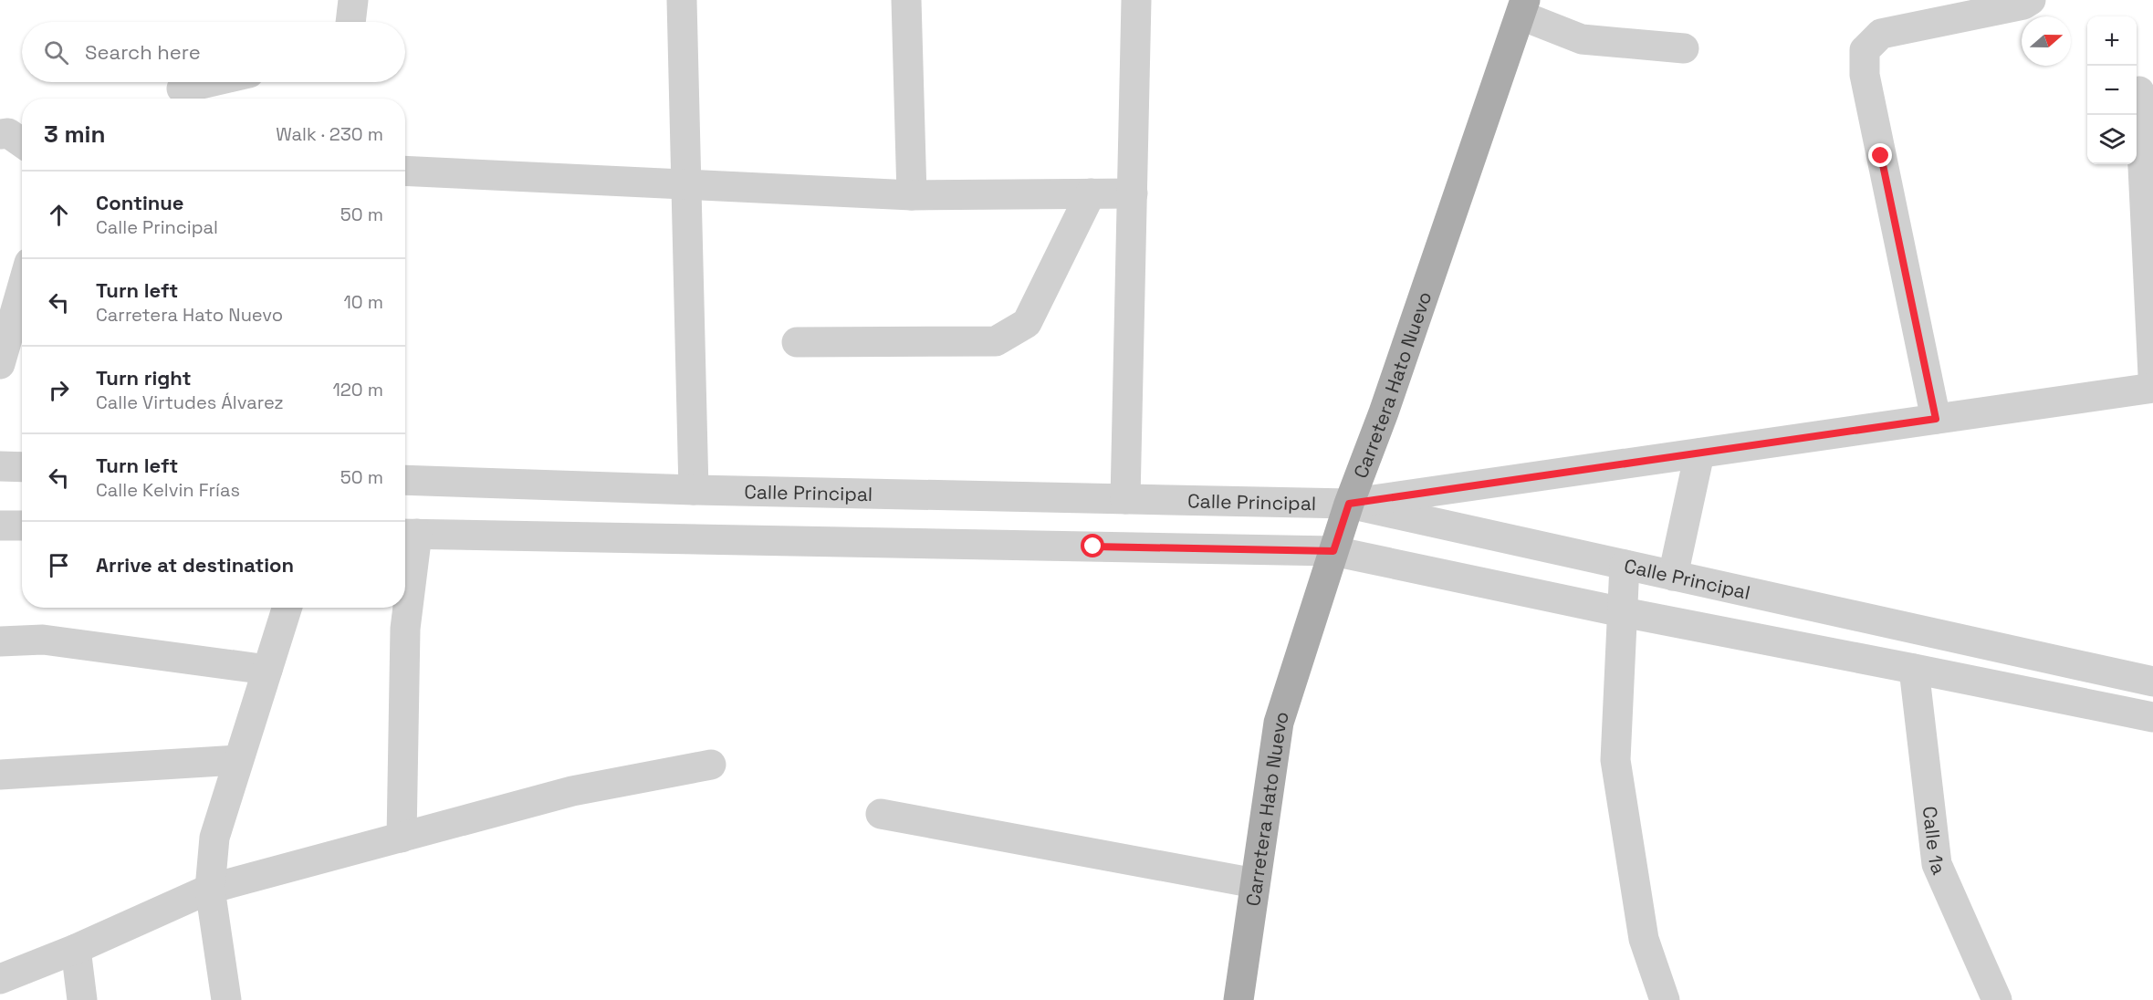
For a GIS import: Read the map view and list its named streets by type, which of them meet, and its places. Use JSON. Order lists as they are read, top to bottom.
{
  "streets": {
    "main road": ["Carretera Hato Nuevo"],
    "street": ["Calle Principal", "Calle 1a"]
  },
  "crossings": [
    ["Carretera Hato Nuevo", "Calle Principal"]
  ],
  "north": "right",
  "page": {
    "map_buttons": ["+", "−"],
    "search": "Search here",
    "heading": ["3 min", "Walk · 230 m"],
    "list": [
      ["Continue", "Calle Principal", "50 m"],
      ["Turn left", "Carretera Hato Nuevo", "10 m"],
      ["Turn right", "Calle Virtudes Álvarez", "120 m"],
      ["Turn left", "Calle Kelvin Frías", "50 m"],
      "Arrive at destination"
    ]
  }
}
